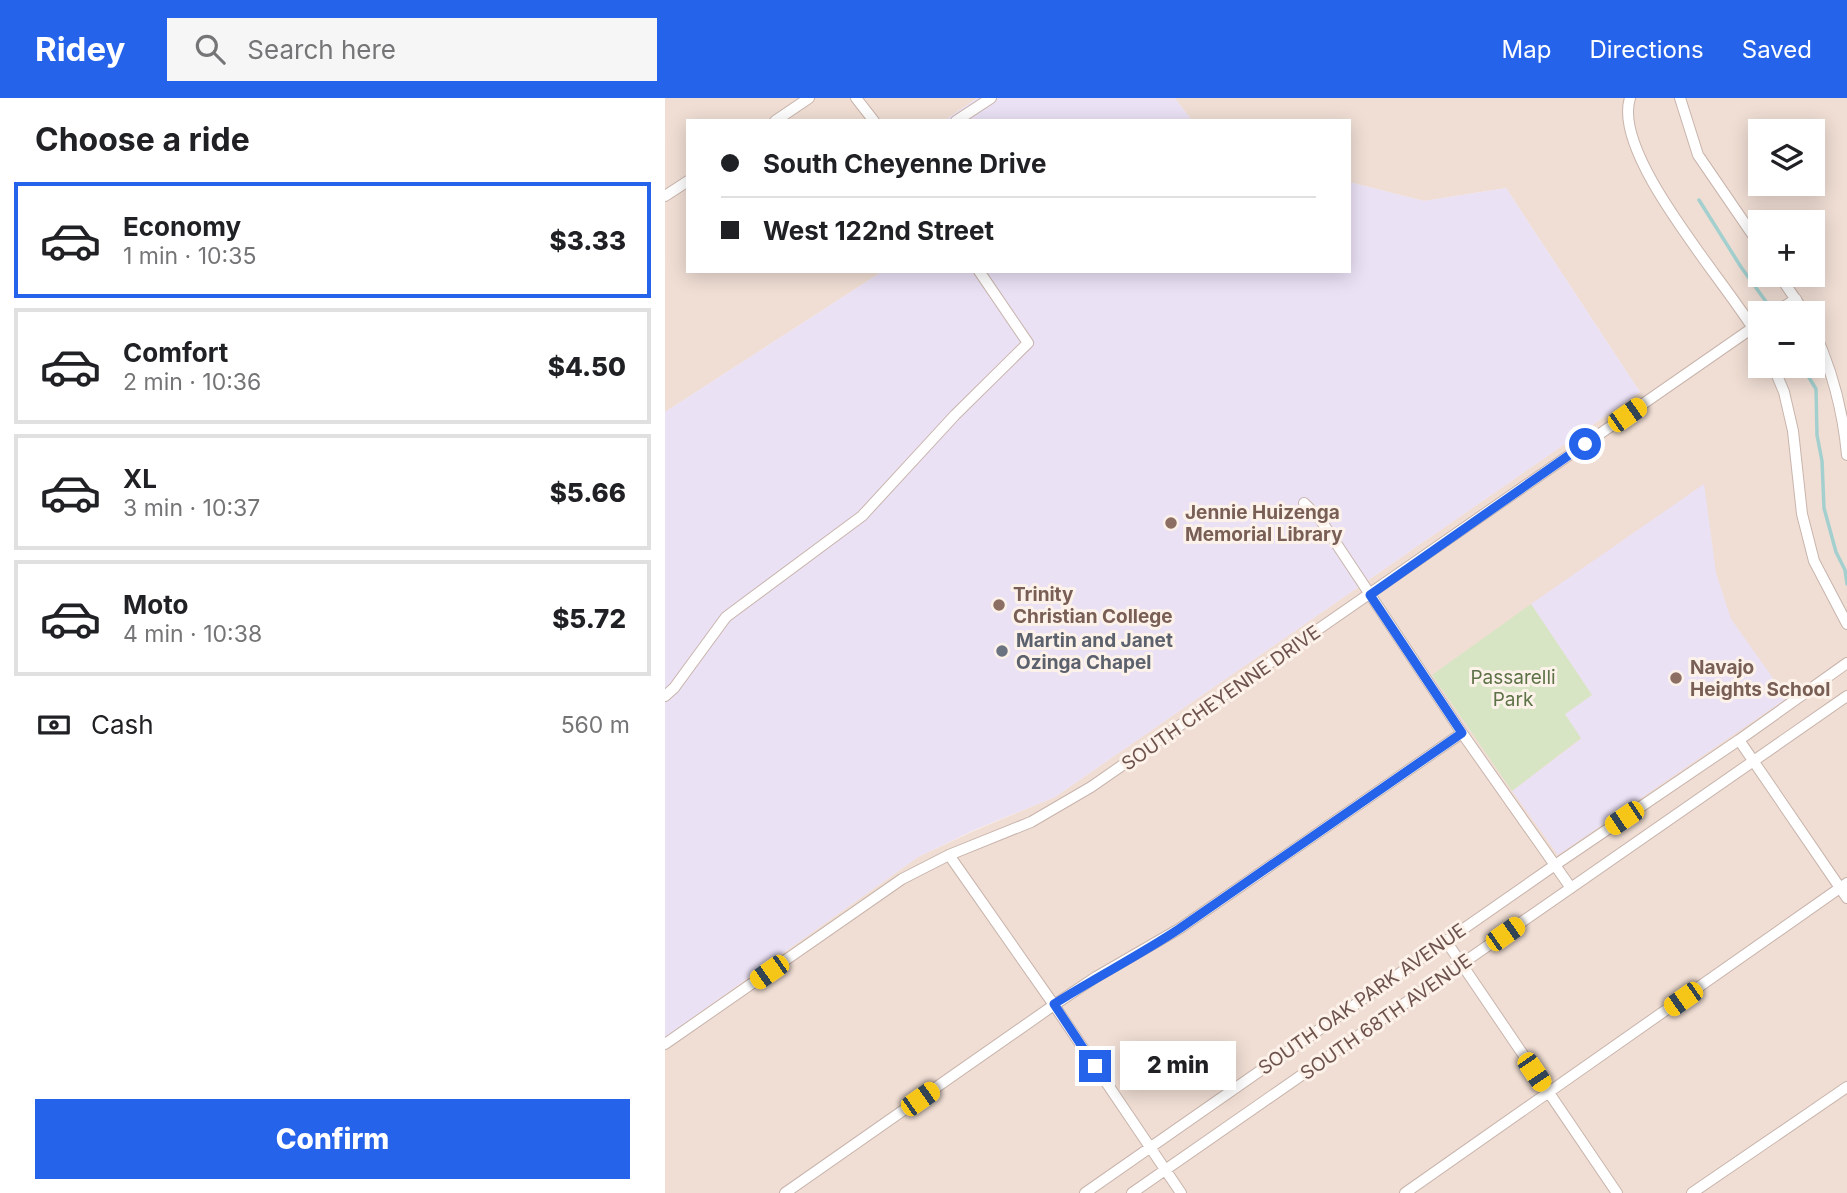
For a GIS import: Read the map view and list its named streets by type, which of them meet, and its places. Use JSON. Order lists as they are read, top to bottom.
{
  "streets": {
    "street": ["SOUTH CHEYENNE DRIVE", "SOUTH OAK PARK AVENUE", "SOUTH 68TH AVENUE"]
  },
  "parks": ["Passarelli Park"],
  "places": [
    "Jennie Huizenga Memorial Library",
    "Trinity Christian College",
    "Martin and Janet Ozinga Chapel",
    "Navajo Heights School"
  ],
  "page": {
    "header": "Ridey",
    "search": "Search here",
    "nav": ["Map", "Directions", "Saved"],
    "heading": "Choose a ride",
    "map_buttons": ["+", "−"],
    "banner": ["South Cheyenne Drive", "West 122nd Street"],
    "list": [
      {
        "name": "Economy",
        "note": "1 min · 10:35",
        "value": "$3.33"
      },
      {
        "name": "Comfort",
        "note": "2 min · 10:36",
        "value": "$4.50"
      },
      {
        "name": "XL",
        "note": "3 min · 10:37",
        "value": "$5.66"
      },
      {
        "name": "Moto",
        "note": "4 min · 10:38",
        "value": "$5.72"
      }
    ],
    "pay": ["Cash", "560 m"],
    "bubble": "2 min",
    "buttons": "Confirm"
  }
}
